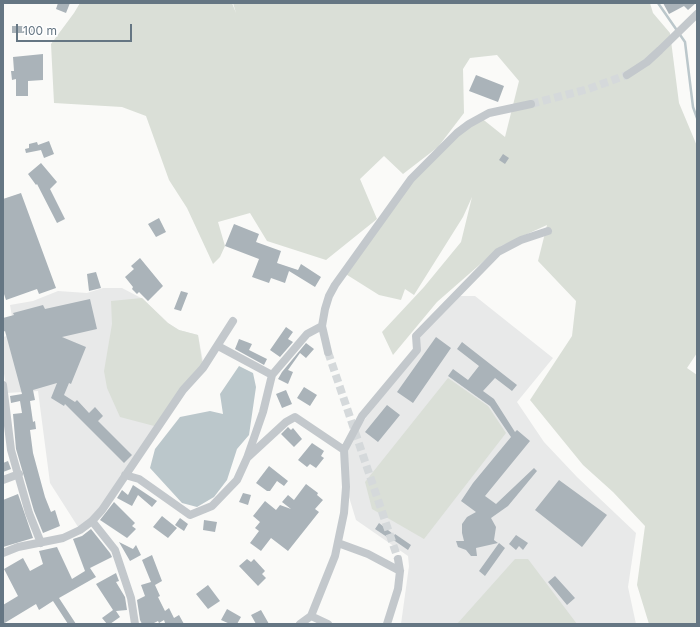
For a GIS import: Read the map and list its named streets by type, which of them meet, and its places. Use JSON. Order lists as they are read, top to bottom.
{
  "scale_bar": "100 m"
}
